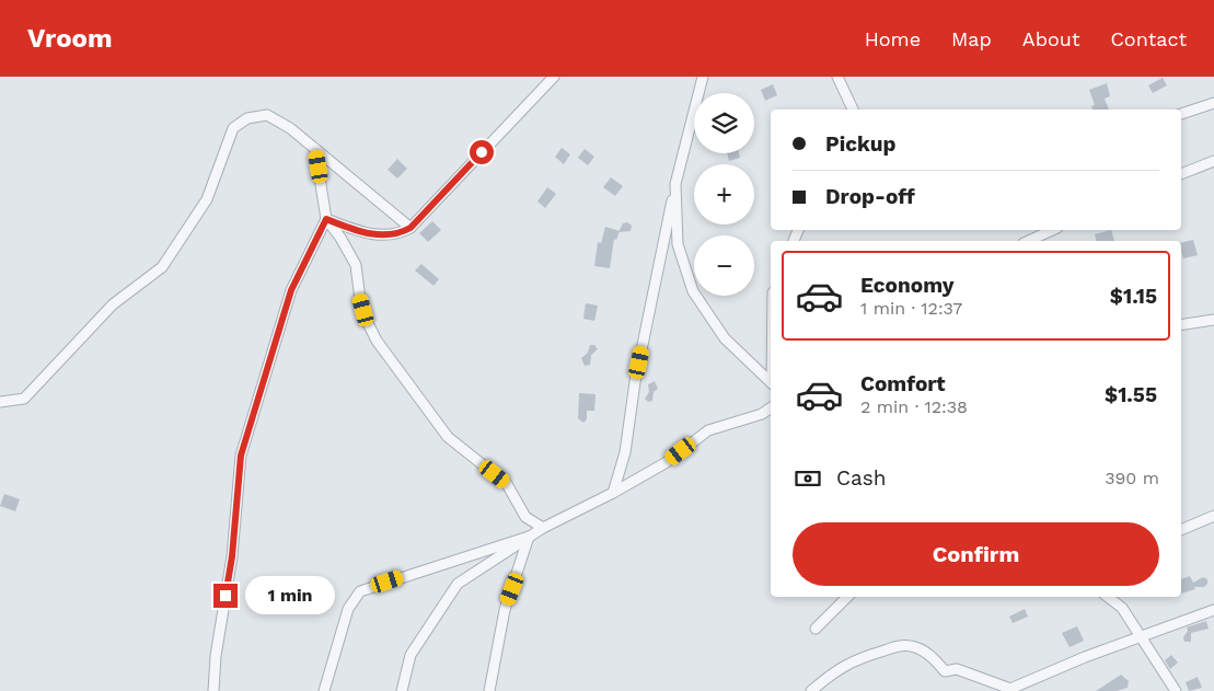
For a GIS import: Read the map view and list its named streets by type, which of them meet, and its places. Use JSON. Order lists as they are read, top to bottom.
{
  "page": {
    "header": "Vroom",
    "nav": [
      "Home",
      "Map",
      "About",
      "Contact"
    ],
    "map_buttons": ["+", "−"],
    "banner": ["Pickup", "Drop-off"],
    "list": [
      {
        "name": "Economy",
        "note": "1 min · 12:37",
        "value": "$1.15"
      },
      {
        "name": "Comfort",
        "note": "2 min · 12:38",
        "value": "$1.55"
      }
    ],
    "pay": ["Cash", "390 m"],
    "buttons": "Confirm",
    "bubble": "1 min"
  }
}
